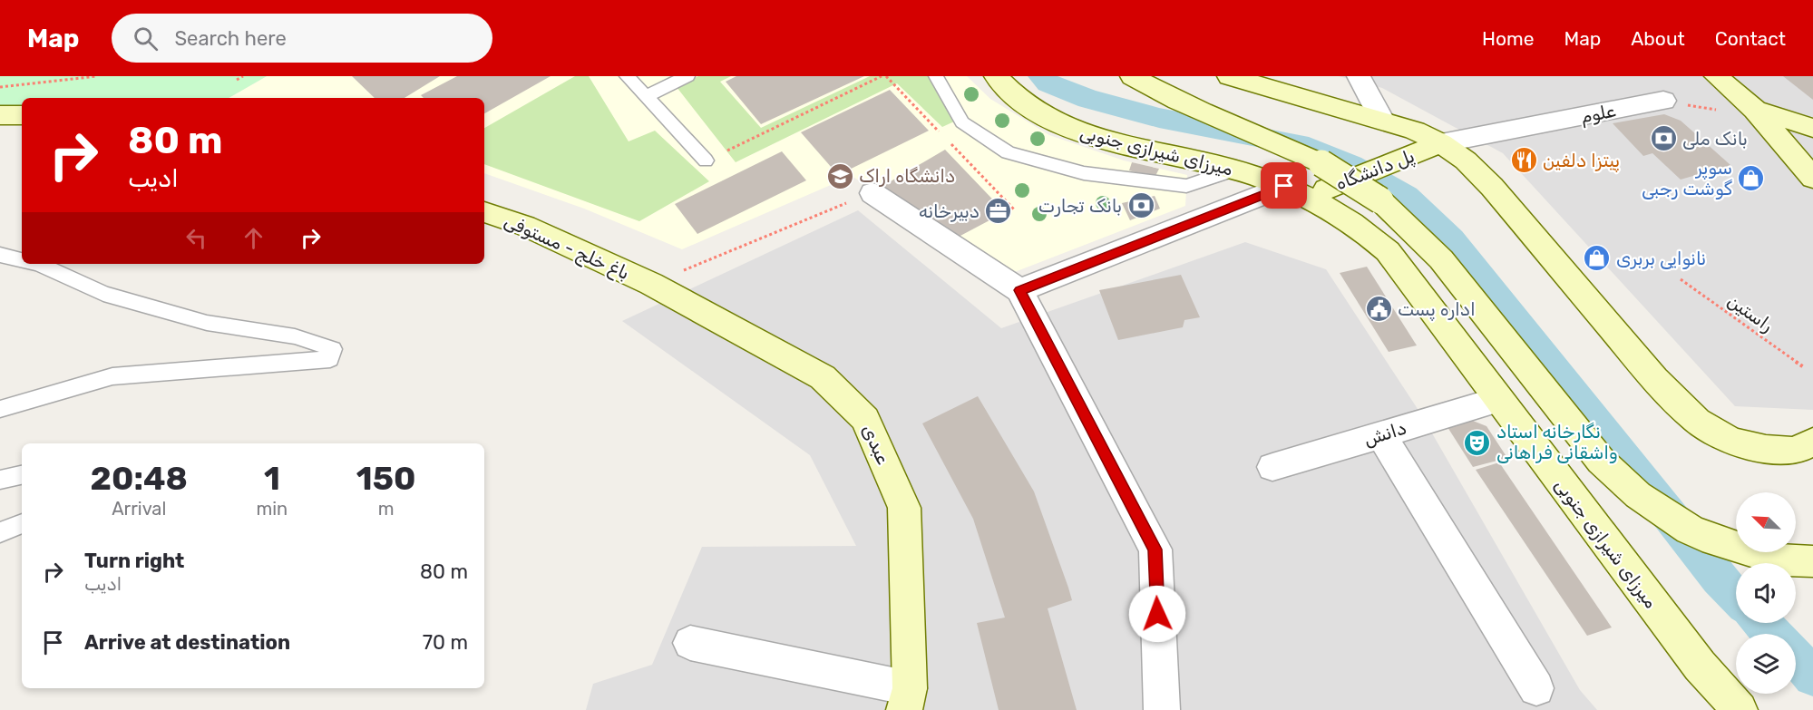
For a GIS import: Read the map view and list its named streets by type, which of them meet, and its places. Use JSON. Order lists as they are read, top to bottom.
{
  "streets": {
    "main road": [
      "میرزای شیرازی جنوبی",
      "پل دانشگاه",
      "باغ خلج - مستوفی",
      "عبدی"
    ],
    "street": ["علوم", "دانش"],
    "path": ["راستین"]
  },
  "crossings": [
    ["علوم", "پل دانشگاه"],
    ["میرزای شیرازی جنوبی", "پل دانشگاه"],
    ["میرزای شیرازی جنوبی", "دانش"],
    ["باغ خلج - مستوفی", "عبدی"]
  ],
  "places": {
    "bank": ["بانک ملی", "بانک تجارت"],
    "restaurant": ["پیتزا دلفین"],
    "school or university": ["دانشگاه اراک"],
    "shop": ["سوپر گوشت رجبی", "نانوایی بربری"],
    "office": ["دبیرخانه"],
    "public building": ["اداره پست"],
    "theatre": ["نگارخانه استاد واشقانی فراهانی"]
  },
  "north": "top left",
  "page": {
    "header": "Map",
    "search": "Search here",
    "nav": [
      "Home",
      "Map",
      "About",
      "Contact"
    ],
    "turn": ["80 m", "ادیب"],
    "eta": [
      "20:48",
      "Arrival",
      "1",
      "min",
      "150",
      "m"
    ],
    "list": [
      {
        "name": "Turn right",
        "note": "ادیب",
        "value": "80 m"
      },
      {
        "name": "Arrive at destination",
        "value": "70 m"
      }
    ]
  }
}
